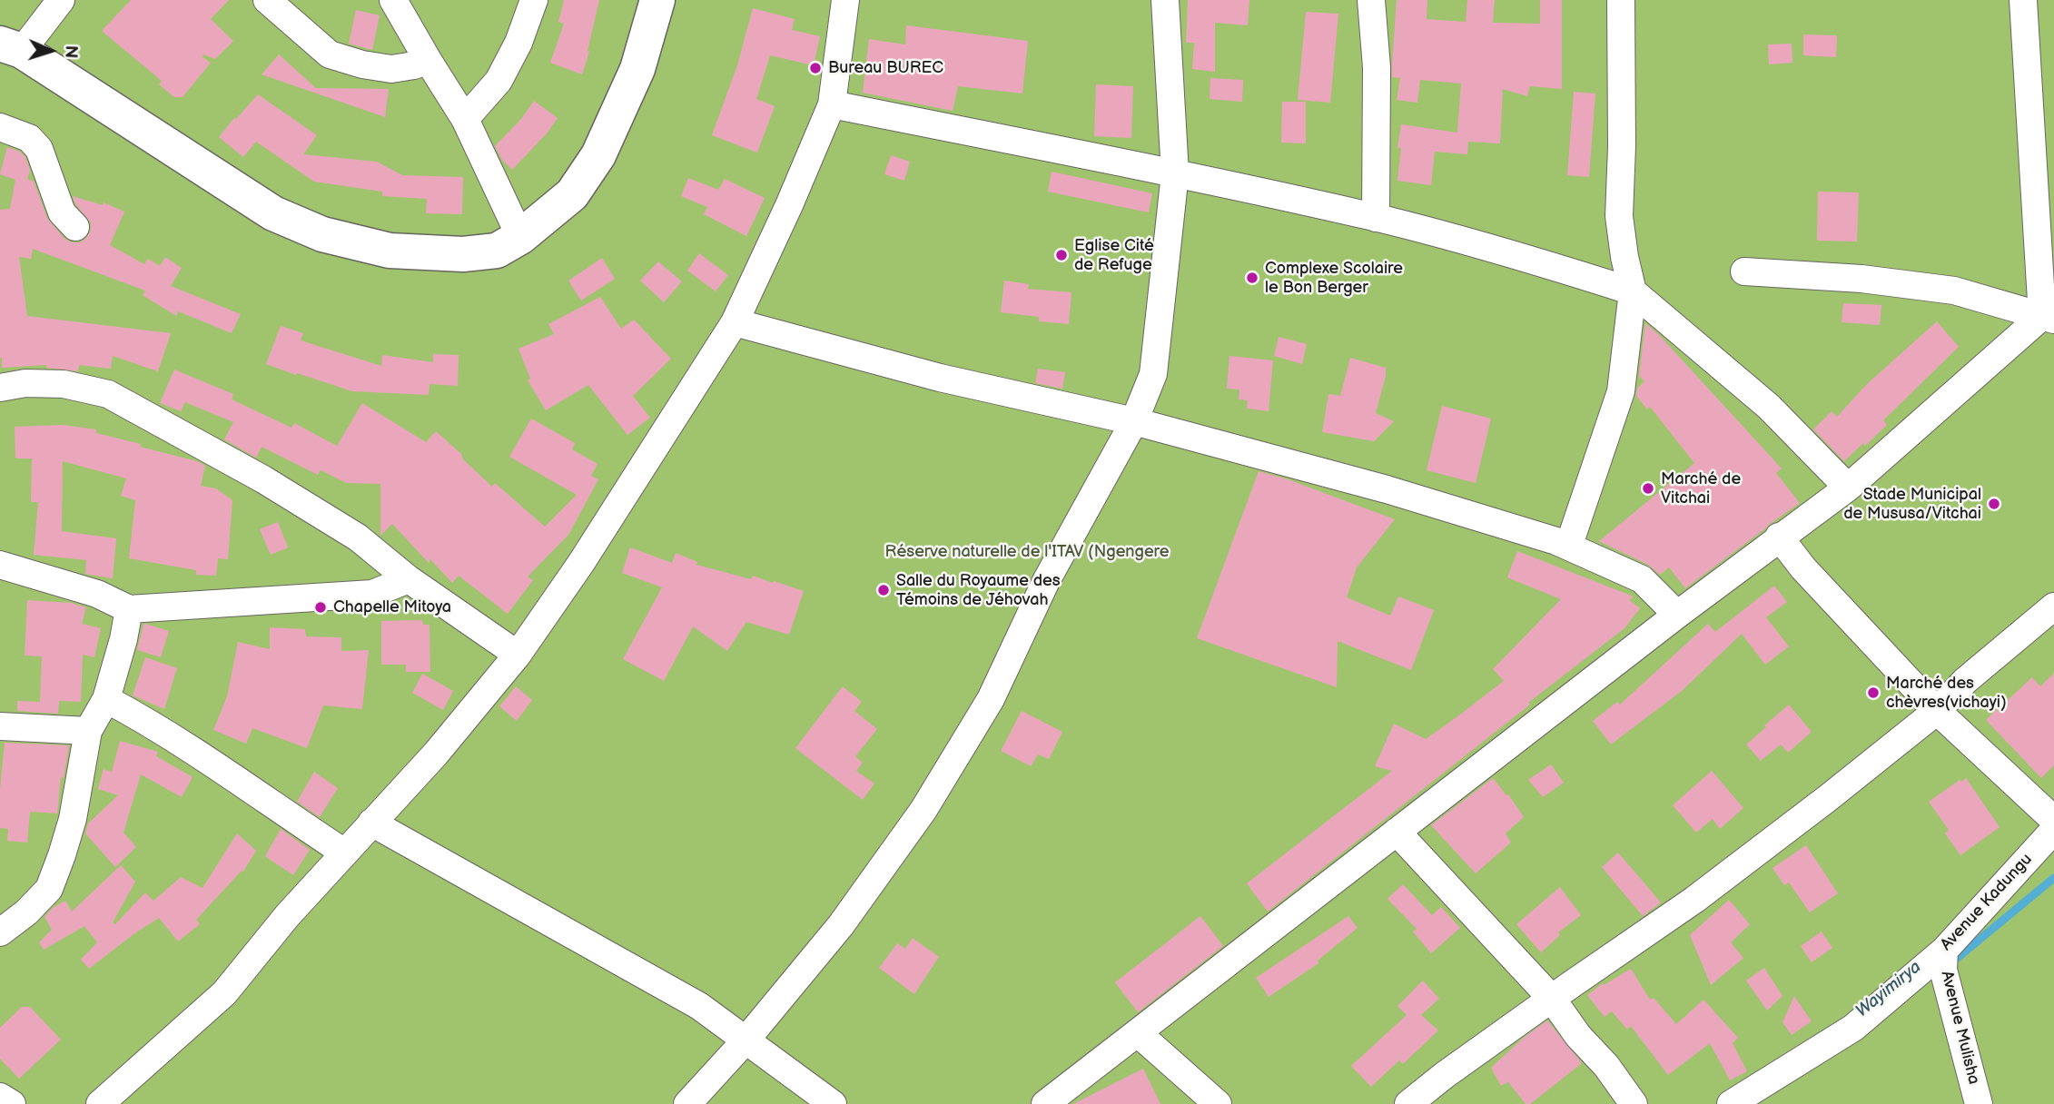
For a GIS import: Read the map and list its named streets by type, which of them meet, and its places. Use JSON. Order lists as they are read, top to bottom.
{
  "streets": {
    "street": ["Avenue Kadungu", "Avenue Mulisha"]
  },
  "crossings": [
    ["Avenue Kadungu", "Avenue Mulisha"]
  ],
  "water": ["Wayimirya"],
  "parks": ["Réserve naturelle de l'ITAV (Ngengere"],
  "places": [
    "Bureau BUREC",
    "Eglise Cité de Refuge",
    "Complexe Scolaire le Bon Berger",
    "Marché de Vitchai",
    "Stade Municipal de Mususa/Vitchai",
    "Salle du Royaume des Témoins de Jéhovah",
    "Chapelle Mitoya",
    "Marché des chèvres(vichayi)"
  ],
  "north": "right"
}
